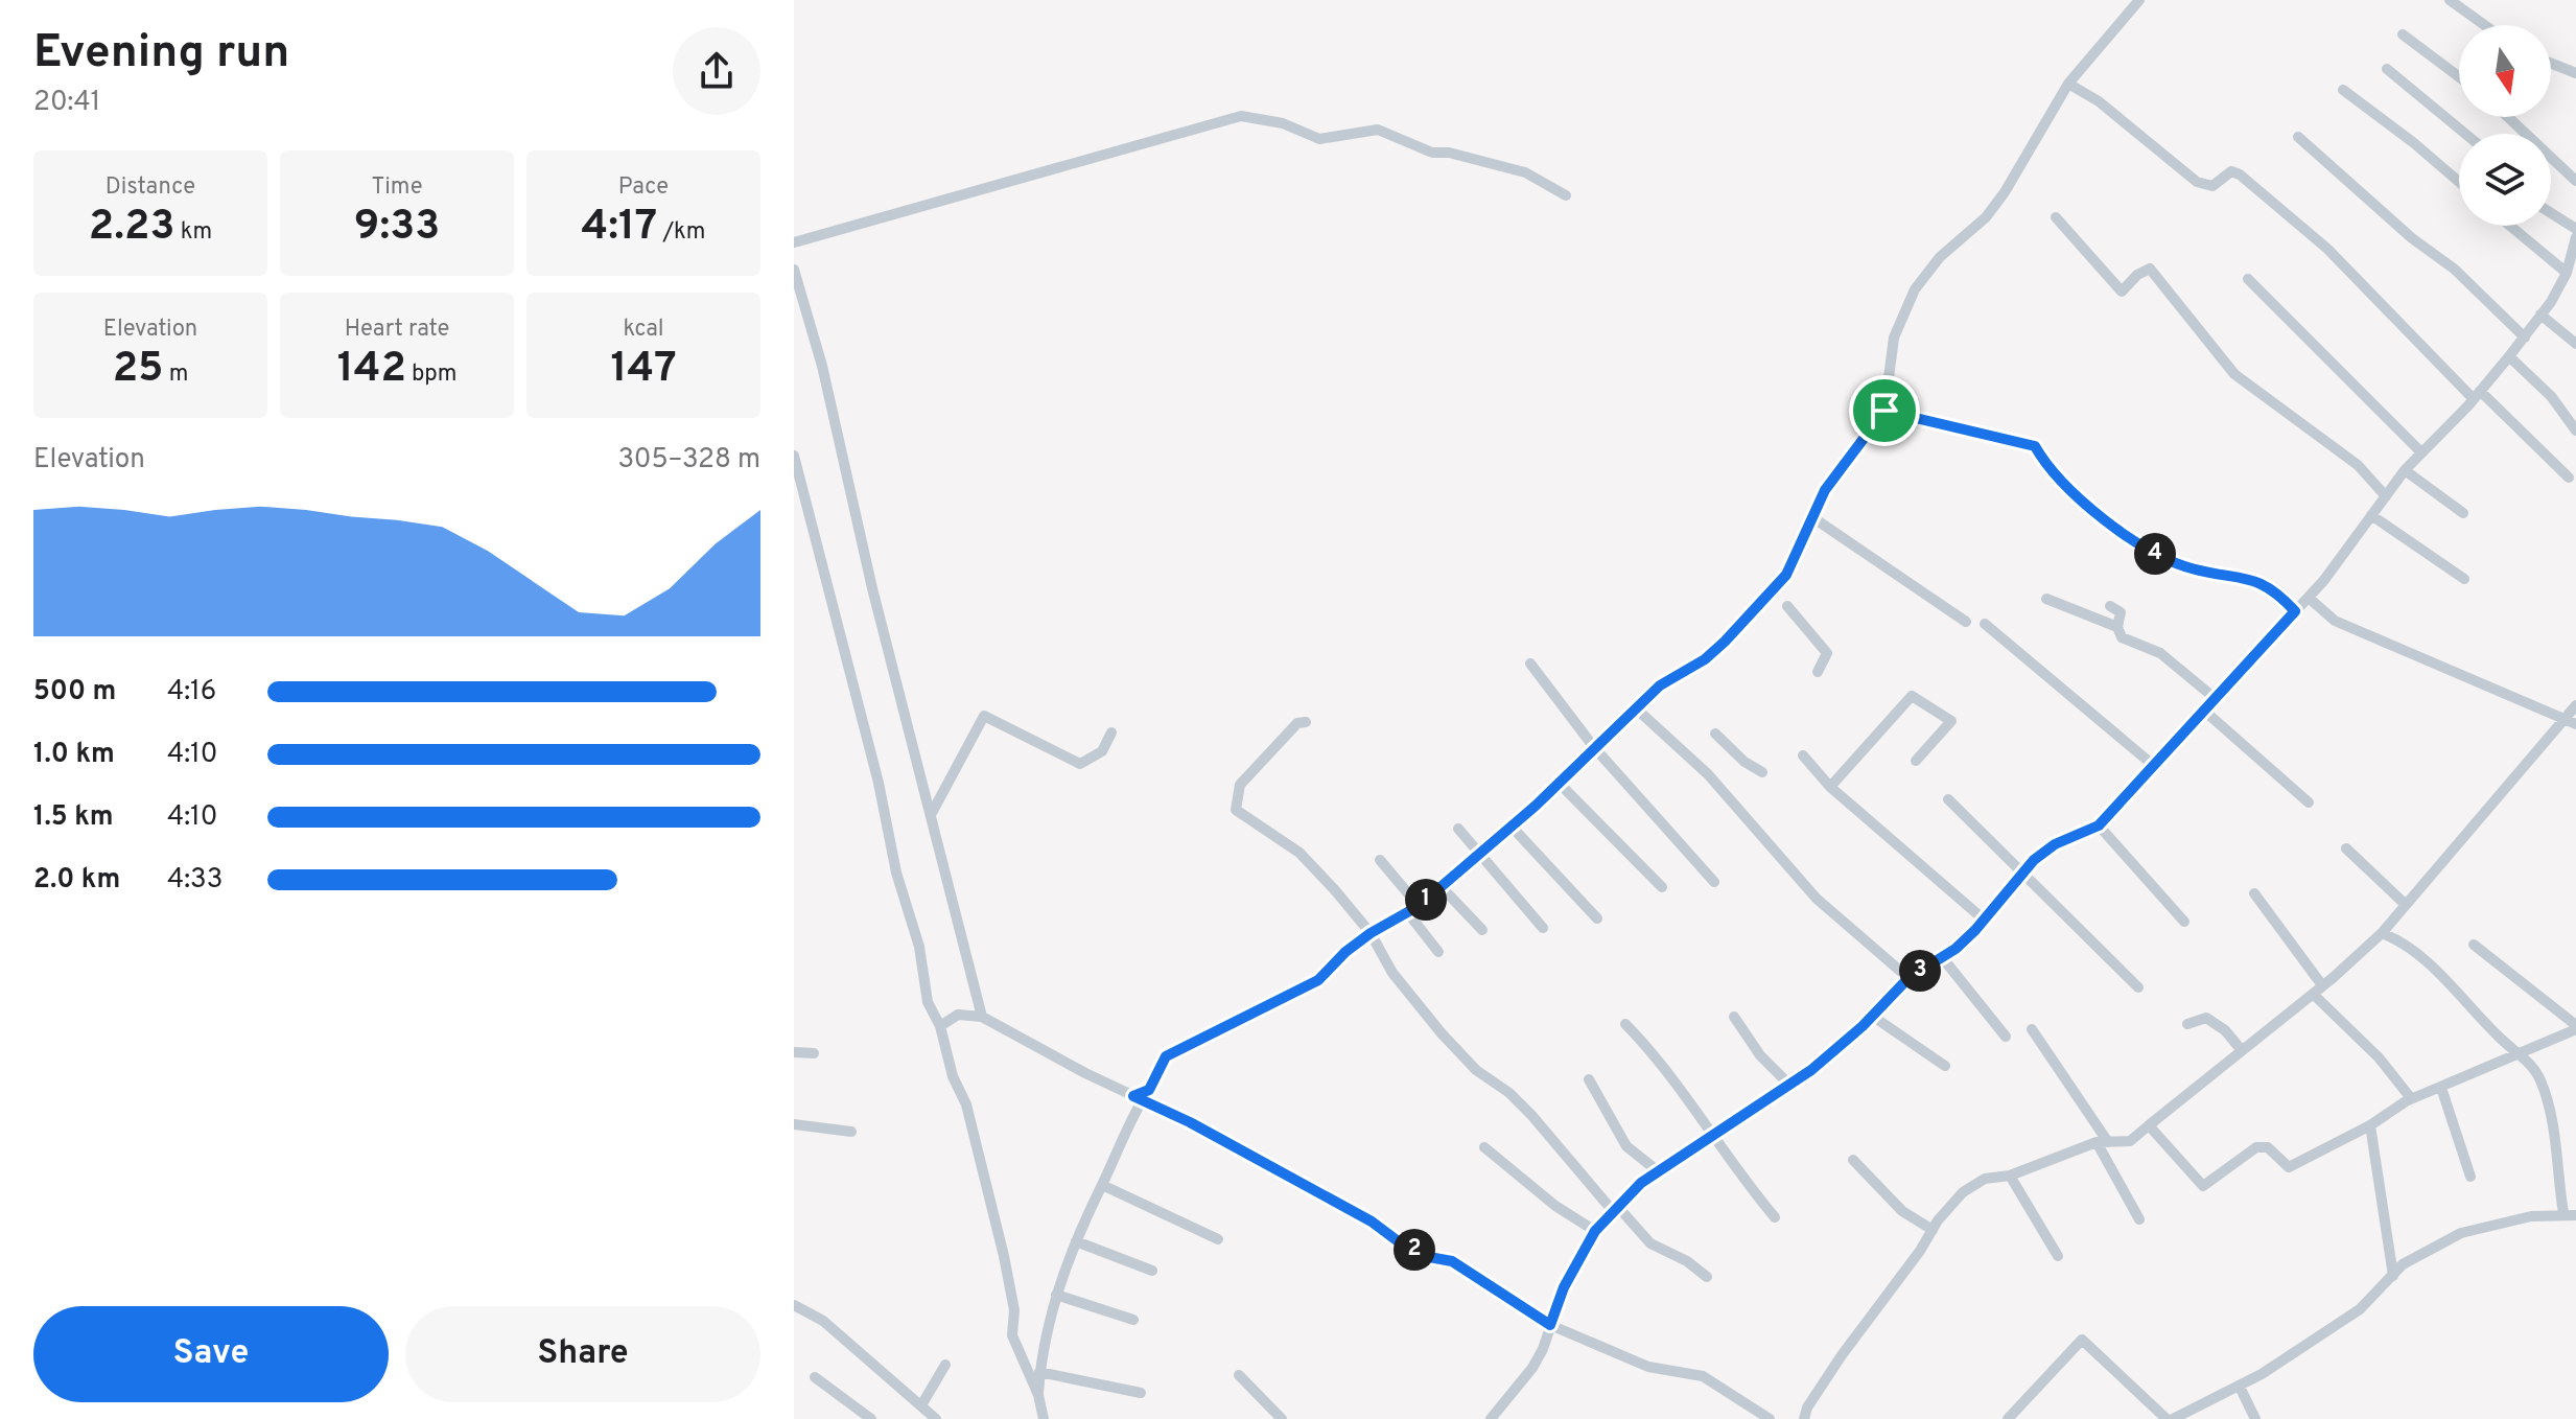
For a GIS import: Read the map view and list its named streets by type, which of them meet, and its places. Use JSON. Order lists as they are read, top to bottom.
{
  "north": "bottom",
  "page": {
    "heading": ["Evening run", "20:41"],
    "stats": [
      ["Distance", "2.23 km"],
      ["Time", "9:33"],
      ["Pace", "4:17 /km"],
      ["Elevation", "25 m"],
      ["Heart rate", "142 bpm"],
      ["kcal", "147"]
    ],
    "chart": ["Elevation", "305–328 m"],
    "pins": [
      "4",
      "1",
      "3",
      "2"
    ],
    "list": [
      {
        "name": "500 m",
        "note": "4:16"
      },
      {
        "name": "1.0 km",
        "note": "4:10"
      },
      {
        "name": "1.5 km",
        "note": "4:10"
      },
      {
        "name": "2.0 km",
        "note": "4:33"
      }
    ],
    "buttons": ["Save", "Share"]
  }
}
